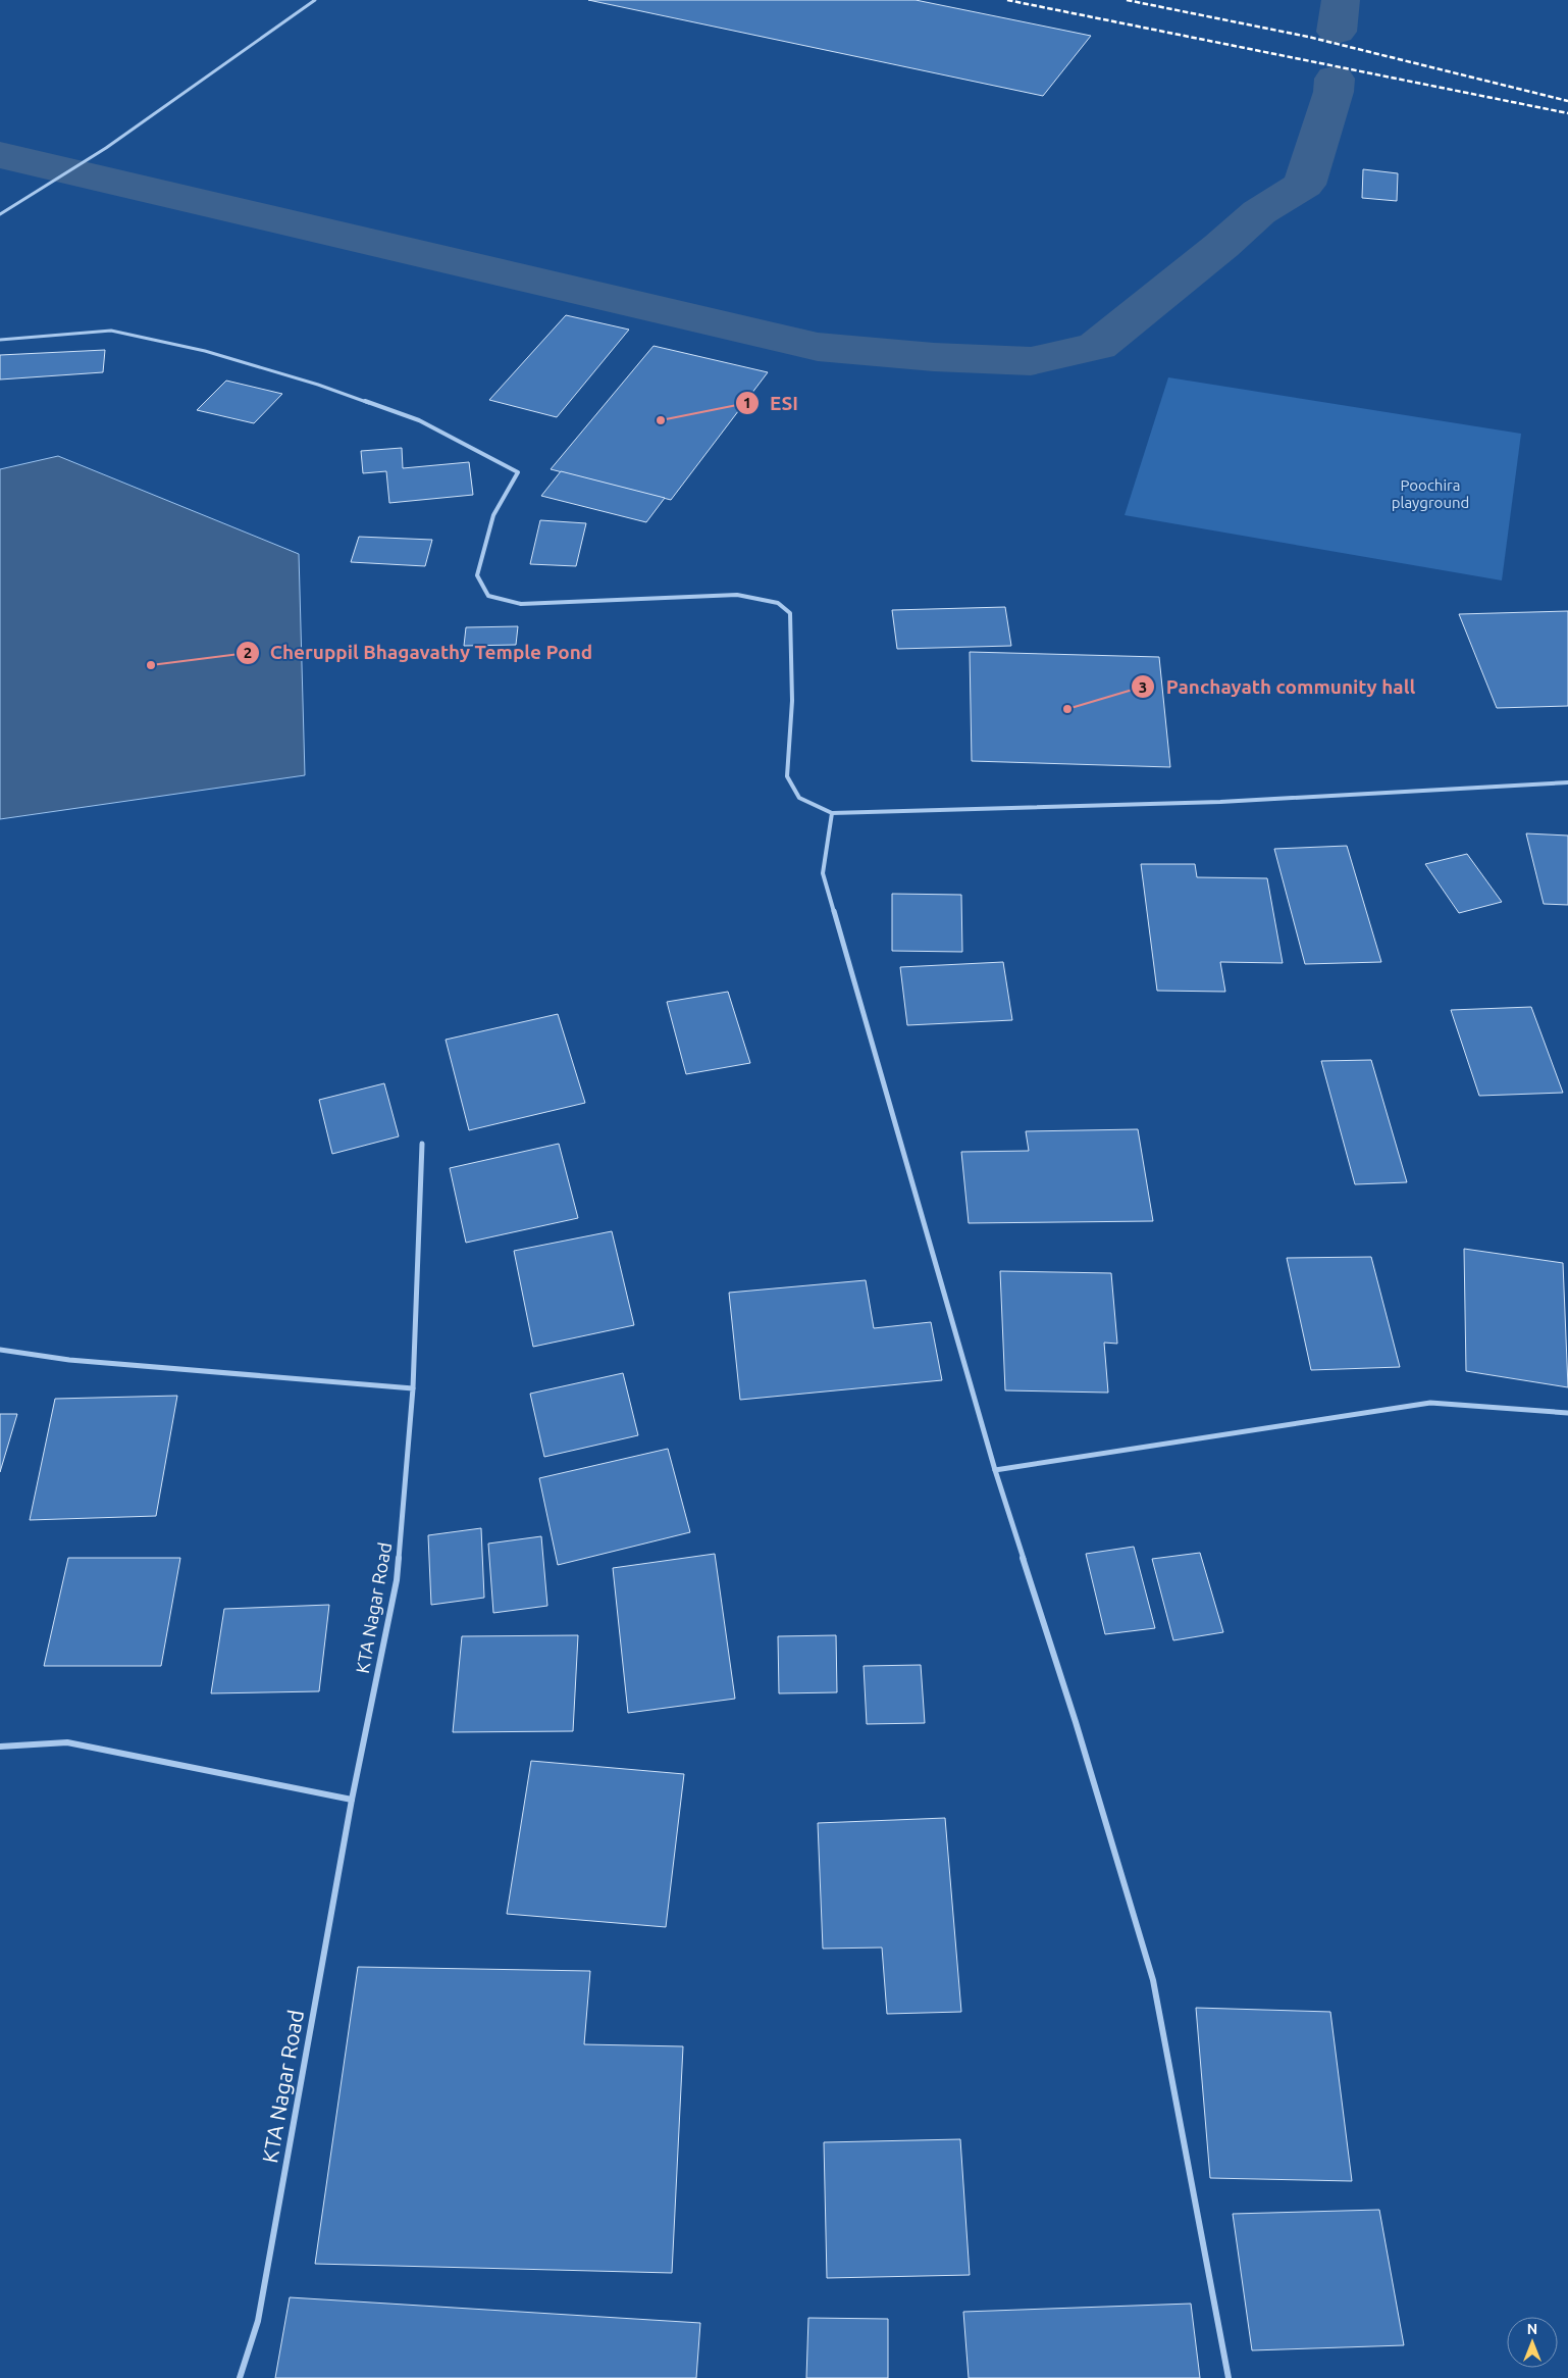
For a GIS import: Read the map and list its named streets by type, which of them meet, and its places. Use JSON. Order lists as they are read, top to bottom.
{
  "streets": {
    "street": ["KTA Nagar Road"]
  },
  "parks": ["Poochira playground"],
  "places": ["ESI", "Cheruppil Bhagavathy Temple Pond", "Panchayath community hall"],
  "north": "top"
}
